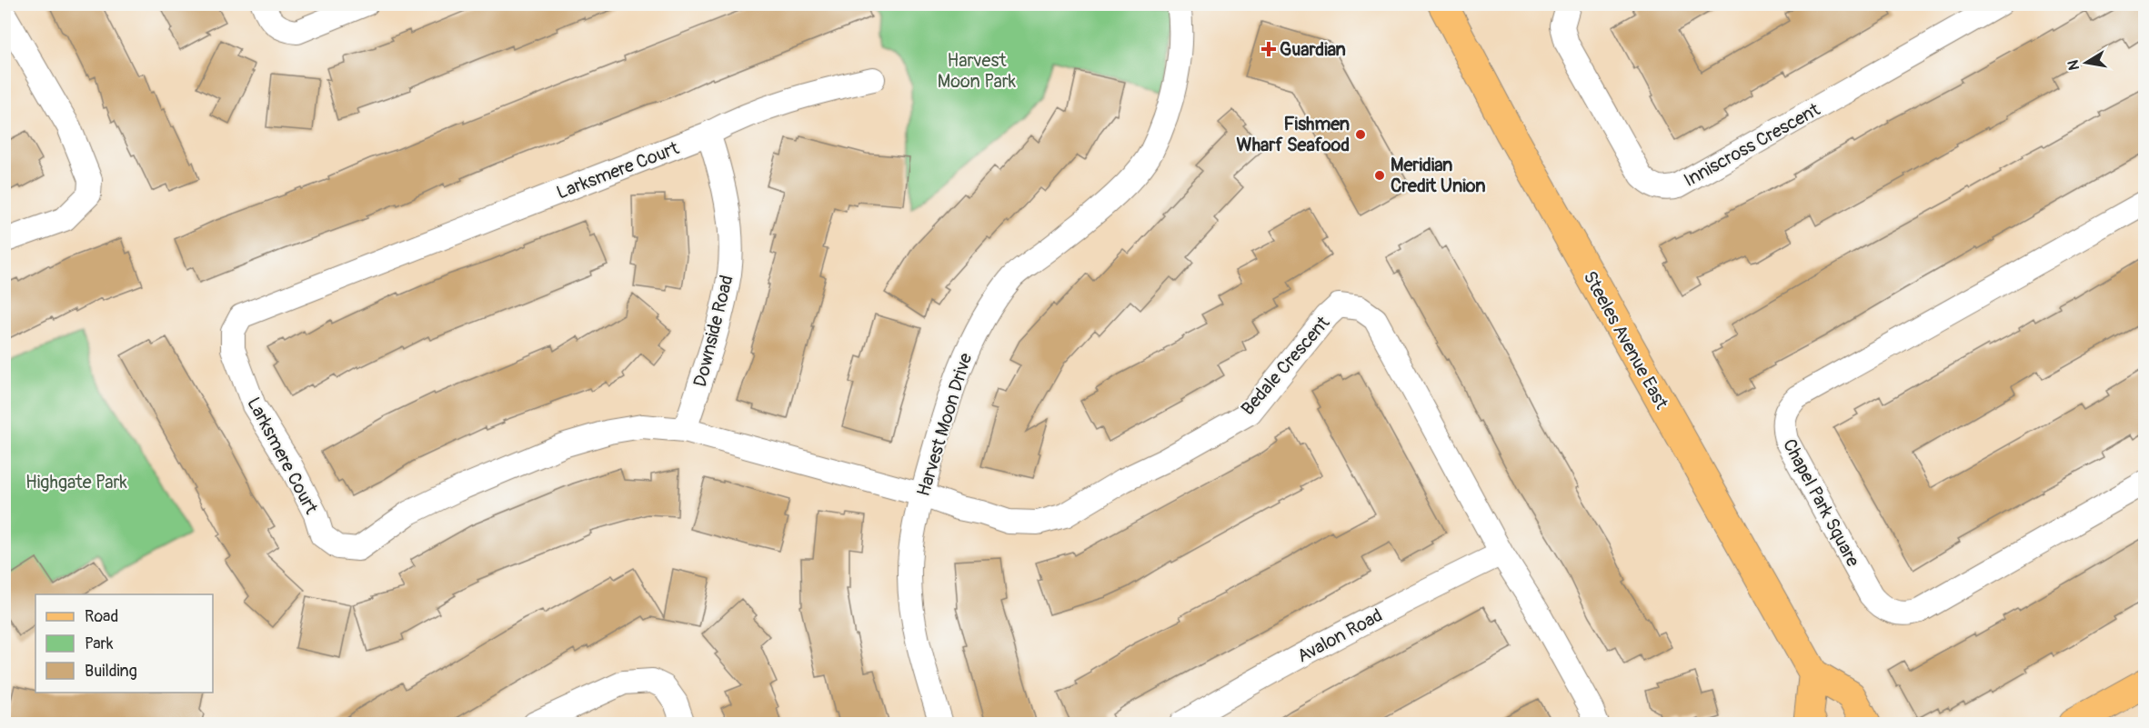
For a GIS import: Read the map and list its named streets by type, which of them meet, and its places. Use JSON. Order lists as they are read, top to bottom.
{
  "streets": {
    "main road": ["Steeles Avenue East"],
    "street": [
      "Inniscross Crescent",
      "Larksmere Court",
      "Downside Road",
      "Bedale Crescent",
      "Harvest Moon Drive",
      "Chapel Park Square",
      "Avalon Road"
    ]
  },
  "crossings": [
    ["Larksmere Court", "Downside Road"],
    ["Larksmere Court", "Bedale Crescent"],
    ["Larksmere Court", "Harvest Moon Drive"],
    ["Bedale Crescent", "Harvest Moon Drive"],
    ["Bedale Crescent", "Avalon Road"]
  ],
  "parks": ["Harvest Moon Park", "Highgate Park"],
  "places": {
    "health": ["Guardian"],
    "other": ["Fishmen Wharf Seafood", "Meridian Credit Union"]
  },
  "legend": ["Road", "Park", "Building"],
  "north": "left"
}
